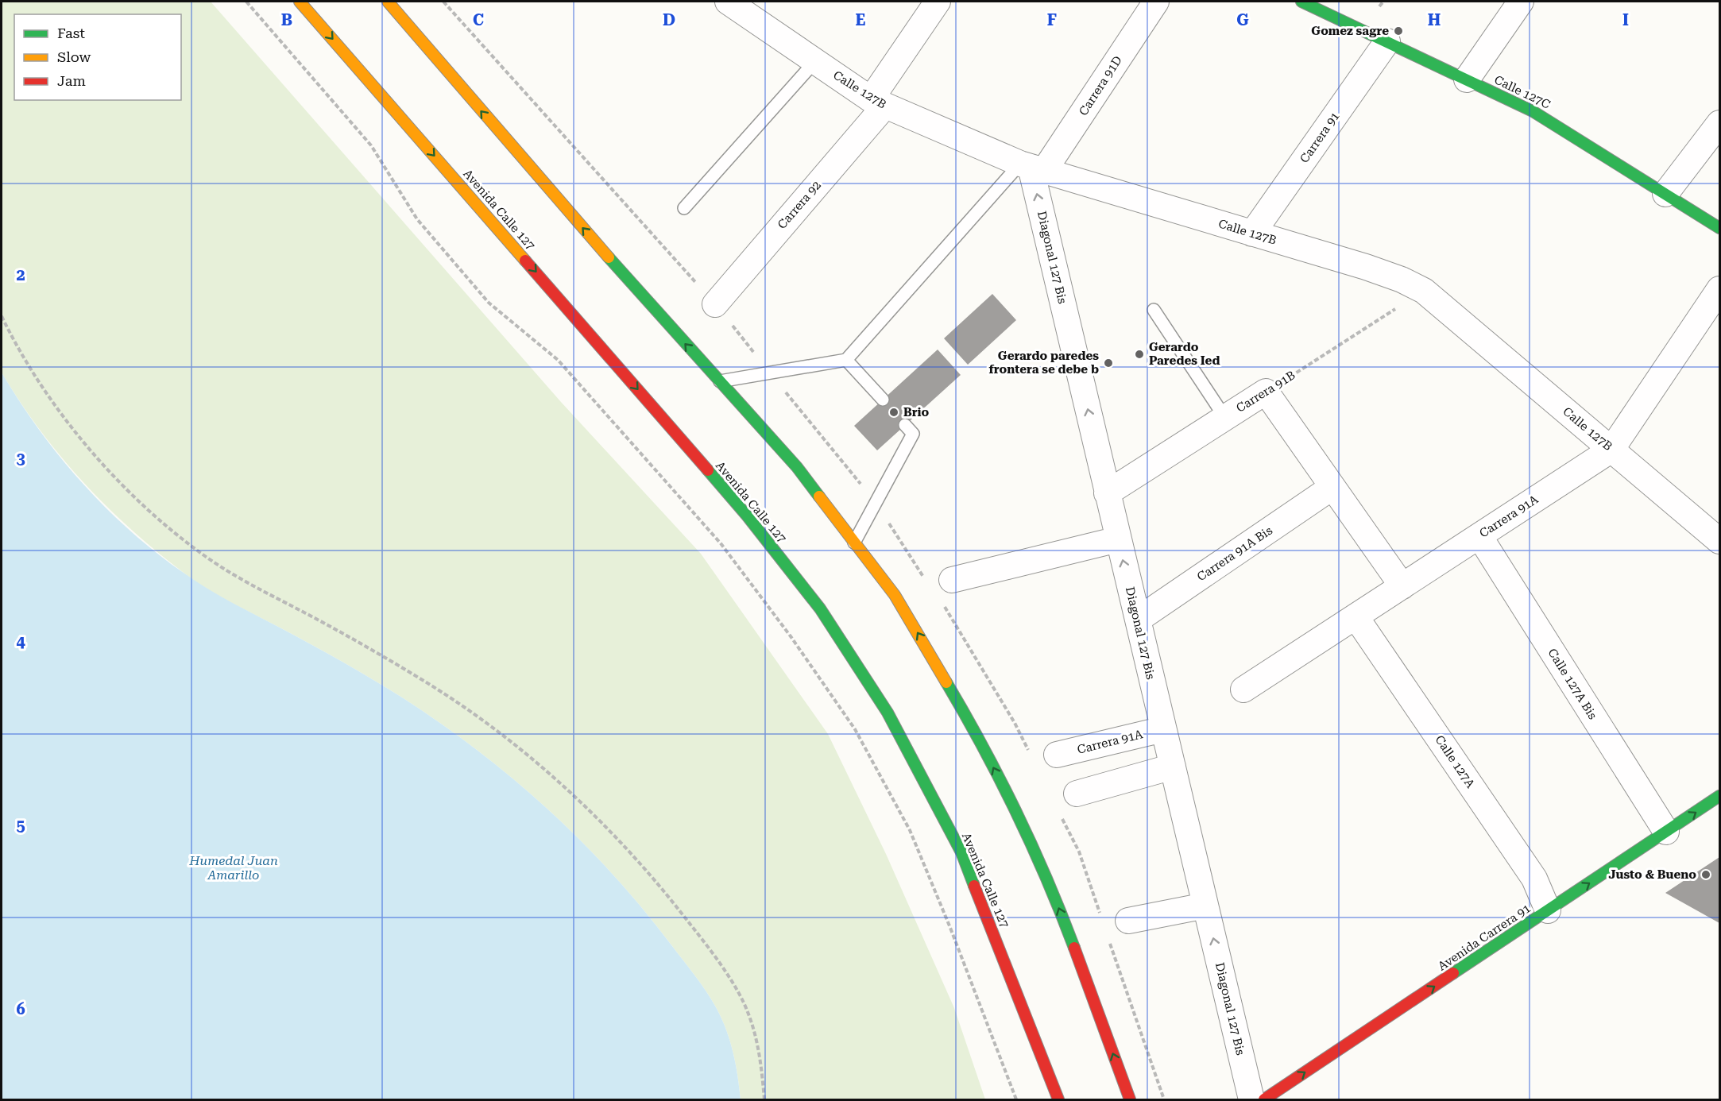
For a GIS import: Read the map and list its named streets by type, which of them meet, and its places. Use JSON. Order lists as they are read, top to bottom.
{
  "streets": {
    "main road": ["Calle 127C", "Avenida Calle 127", "Avenida Carrera 91"],
    "street": [
      "Carrera 91D",
      "Calle 127B",
      "Carrera 91",
      "Carrera 92",
      "Diagonal 127 Bis",
      "Carrera 91B",
      "Carrera 91A",
      "Carrera 91A Bis",
      "Calle 127A Bis",
      "Calle 127A"
    ]
  },
  "crossings": [
    ["Carrera 91D", "Calle 127B"],
    ["Carrera 91D", "Diagonal 127 Bis"],
    ["Calle 127B", "Carrera 91"],
    ["Calle 127B", "Carrera 92"],
    ["Calle 127B", "Diagonal 127 Bis"],
    ["Calle 127B", "Carrera 91B"],
    ["Calle 127B", "Carrera 91A"],
    ["Calle 127C", "Carrera 91"],
    ["Diagonal 127 Bis", "Carrera 91B"],
    ["Diagonal 127 Bis", "Carrera 91A"],
    ["Diagonal 127 Bis", "Carrera 91A Bis"],
    ["Carrera 91A", "Calle 127A Bis"],
    ["Carrera 91A", "Calle 127A"],
    ["Calle 127A Bis", "Avenida Carrera 91"],
    ["Calle 127A", "Avenida Carrera 91"]
  ],
  "one_way": ["Diagonal 127 Bis", "Avenida Carrera 91"],
  "water": ["Humedal Juan Amarillo"],
  "places": [
    "Gomez sagre",
    "Gerardo Paredes Ied",
    "Gerardo paredes frontera se debe b",
    "Brio",
    "Justo & Bueno"
  ],
  "legend": ["Fast", "Slow", "Jam"],
  "grid": {
    "columns": [
      "B",
      "C",
      "D",
      "E",
      "F",
      "G",
      "H",
      "I"
    ],
    "rows": [
      "2",
      "3",
      "4",
      "5",
      "6"
    ]
  }
}
